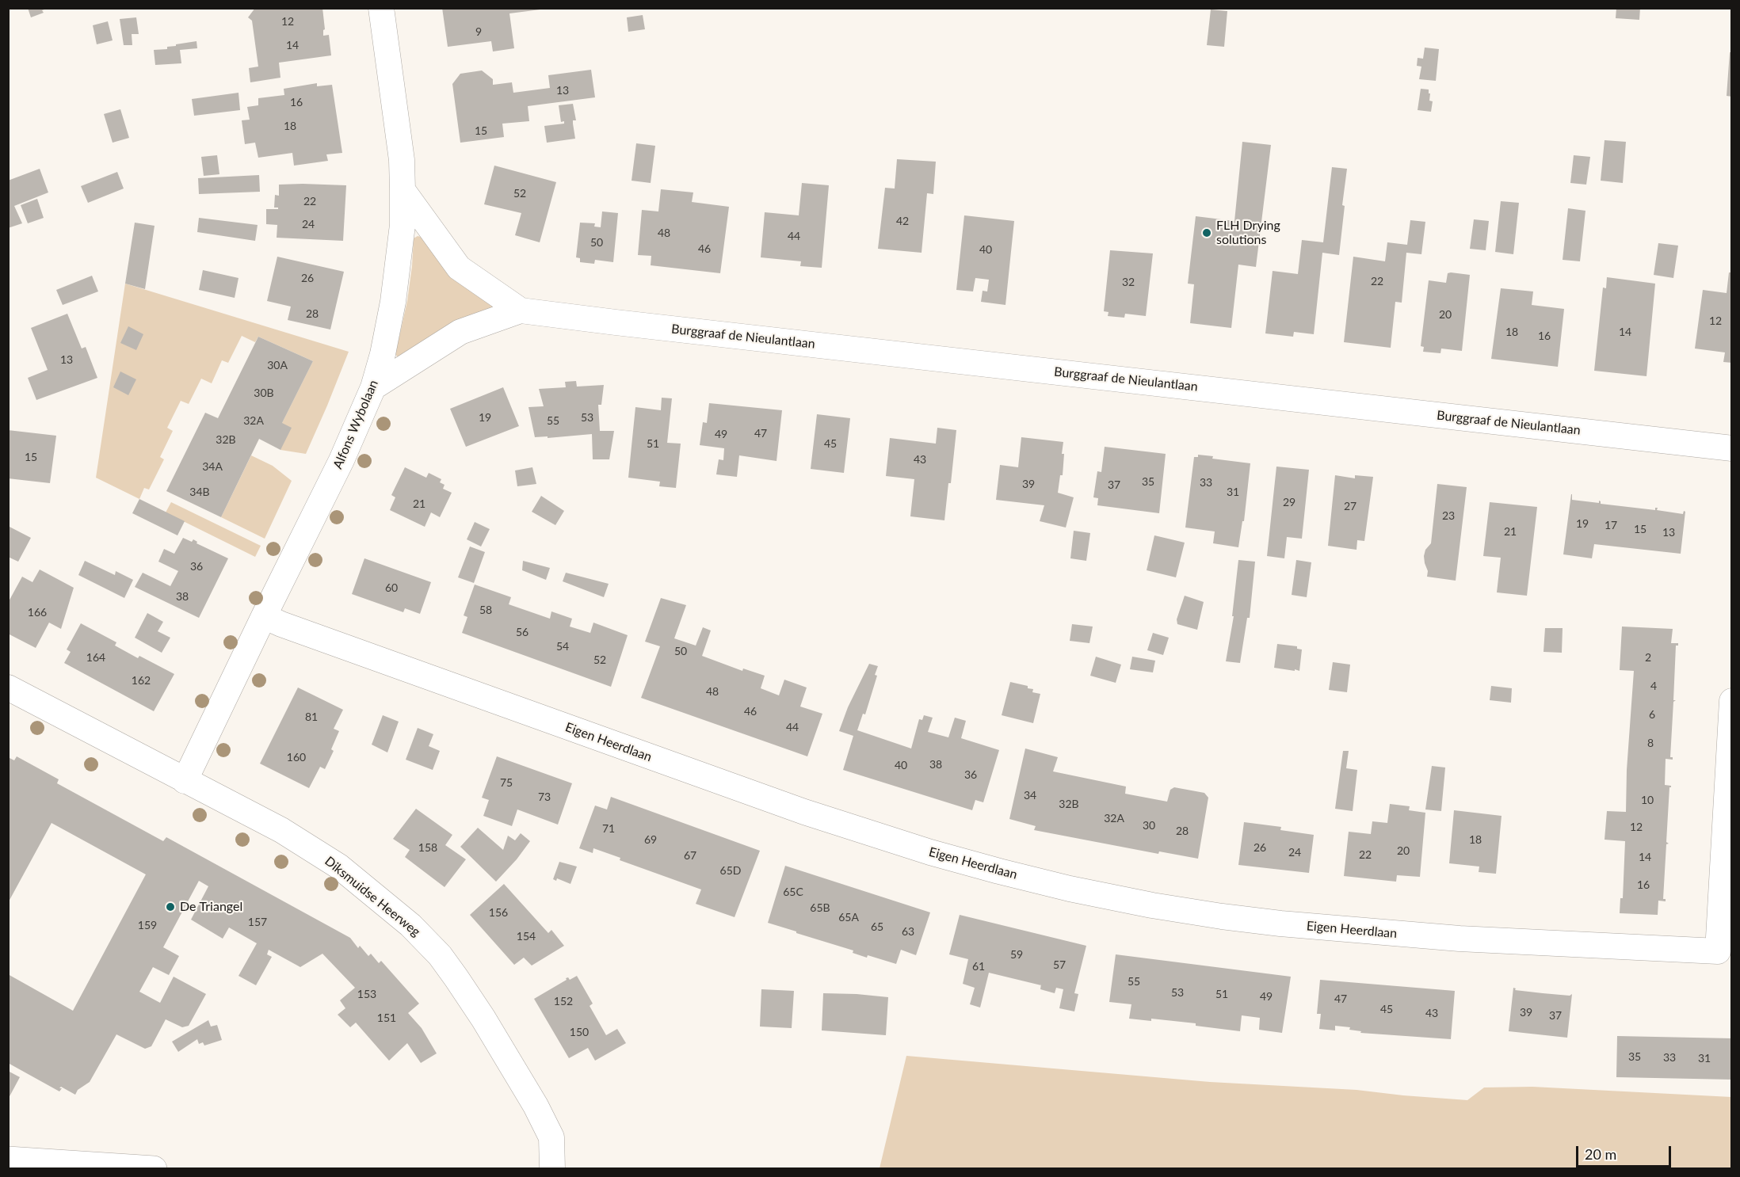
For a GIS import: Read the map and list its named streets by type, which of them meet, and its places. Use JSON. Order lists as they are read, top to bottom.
{
  "streets": {
    "street": [
      "Burggraaf de Nieulantlaan",
      "Alfons Wybolaan",
      "Eigen Heerdlaan",
      "Diksmuidse Heerweg"
    ]
  },
  "crossings": [
    ["Burggraaf de Nieulantlaan", "Alfons Wybolaan"],
    ["Alfons Wybolaan", "Eigen Heerdlaan"],
    ["Alfons Wybolaan", "Diksmuidse Heerweg"]
  ],
  "places": ["FLH Drying solutions", "De Triangel"],
  "house_numbers": [
    "12",
    "9",
    "14",
    "13",
    "16",
    "18",
    "15",
    "52",
    "22",
    "42",
    "24",
    "48",
    "44",
    "50",
    "46",
    "40",
    "26",
    "22",
    "32",
    "28",
    "20",
    "12",
    "18",
    "14",
    "16",
    "13",
    "30A",
    "30B",
    "19",
    "53",
    "32A",
    "55",
    "47",
    "49",
    "32B",
    "51",
    "45",
    "15",
    "43",
    "34A",
    "35",
    "33",
    "39",
    "37",
    "34B",
    "31",
    "29",
    "21",
    "27",
    "23",
    "19",
    "17",
    "15",
    "21",
    "13",
    "36",
    "60",
    "38",
    "58",
    "166",
    "56",
    "54",
    "50",
    "164",
    "2",
    "52",
    "162",
    "4",
    "48",
    "46",
    "6",
    "81",
    "44",
    "8",
    "160",
    "38",
    "40",
    "36",
    "75",
    "34",
    "73",
    "10",
    "32B",
    "32A",
    "30",
    "12",
    "71",
    "28",
    "69",
    "18",
    "158",
    "26",
    "20",
    "24",
    "22",
    "67",
    "14",
    "65D",
    "16",
    "65C",
    "65B",
    "156",
    "65A",
    "157",
    "159",
    "65",
    "63",
    "154",
    "59",
    "57",
    "61",
    "55",
    "53",
    "153",
    "51",
    "49",
    "47",
    "152",
    "45",
    "39",
    "43",
    "37",
    "151",
    "150",
    "35",
    "33",
    "31"
  ],
  "scale_bar": "20 m"
}
